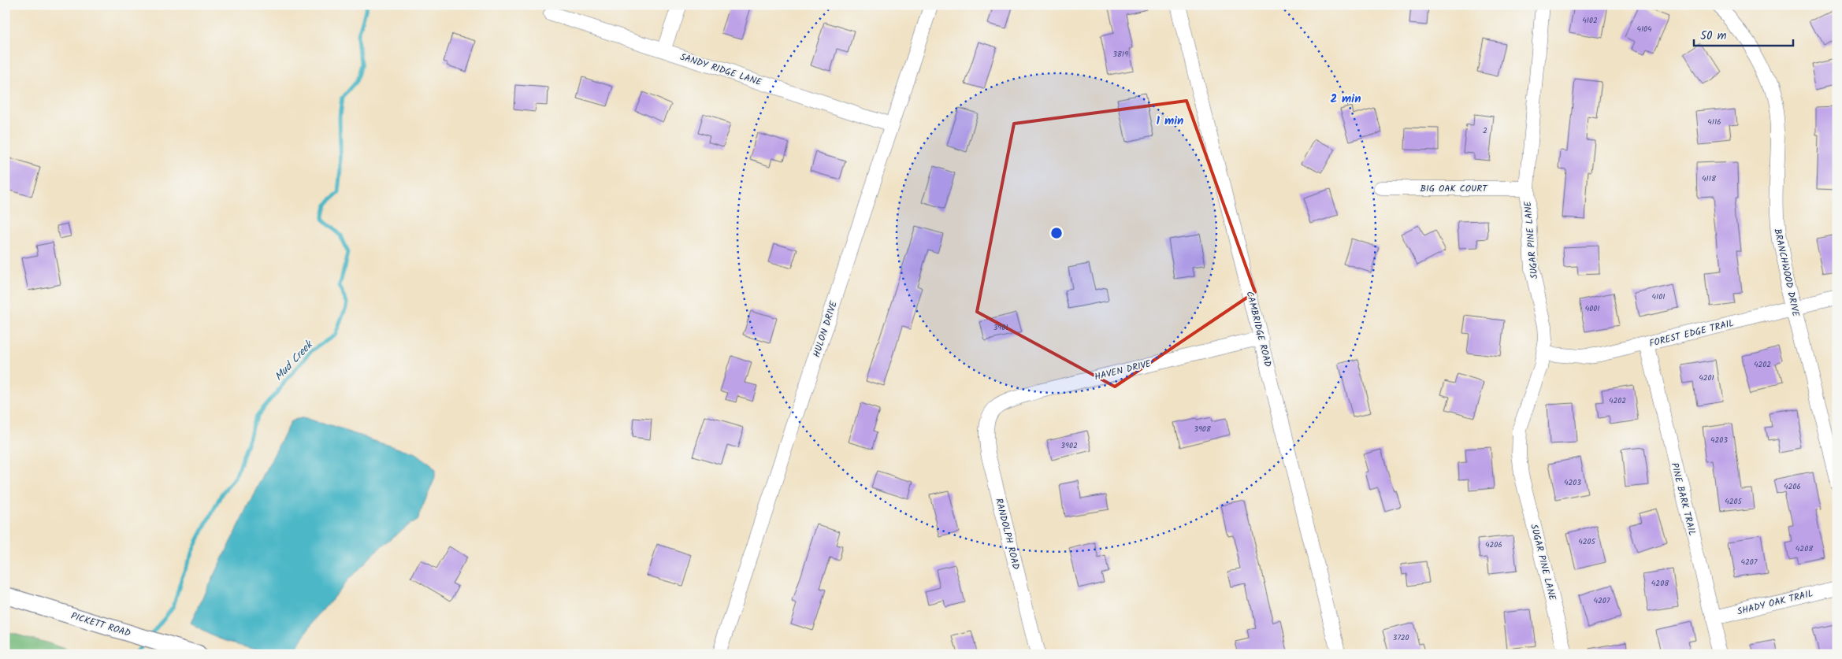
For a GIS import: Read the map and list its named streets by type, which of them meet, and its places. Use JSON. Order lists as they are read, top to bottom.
{
  "streets": {
    "street": [
      "SANDY RIDGE LANE",
      "BIG OAK COURT",
      "SUGAR PINE LANE",
      "BRANCHWOOD DRIVE",
      "HULON DRIVE",
      "CAMBRIDGE ROAD",
      "FOREST EDGE TRAIL",
      "HAVEN DRIVE",
      "PINE BARK TRAIL",
      "RANDOLPH ROAD",
      "SHADY OAK TRAIL",
      "PICKETT ROAD"
    ]
  },
  "crossings": [
    ["SANDY RIDGE LANE", "HULON DRIVE"],
    ["BIG OAK COURT", "SUGAR PINE LANE"],
    ["SUGAR PINE LANE", "FOREST EDGE TRAIL"],
    ["BRANCHWOOD DRIVE", "FOREST EDGE TRAIL"],
    ["CAMBRIDGE ROAD", "HAVEN DRIVE"],
    ["FOREST EDGE TRAIL", "PINE BARK TRAIL"],
    ["HAVEN DRIVE", "RANDOLPH ROAD"],
    ["PINE BARK TRAIL", "SHADY OAK TRAIL"]
  ],
  "water": ["Mud Creek"],
  "house_numbers": [
    "4102",
    "4104",
    "3819",
    "4116",
    "2",
    "4118",
    "4101",
    "4001",
    "3901",
    "4202",
    "4201",
    "4202",
    "3908",
    "4203",
    "3902",
    "4203",
    "4206",
    "4205",
    "4205",
    "4206",
    "4208",
    "4207",
    "4208",
    "4207",
    "3720"
  ],
  "scale_bar": "50 m",
  "rings": ["2 min", "1 min"]
}
